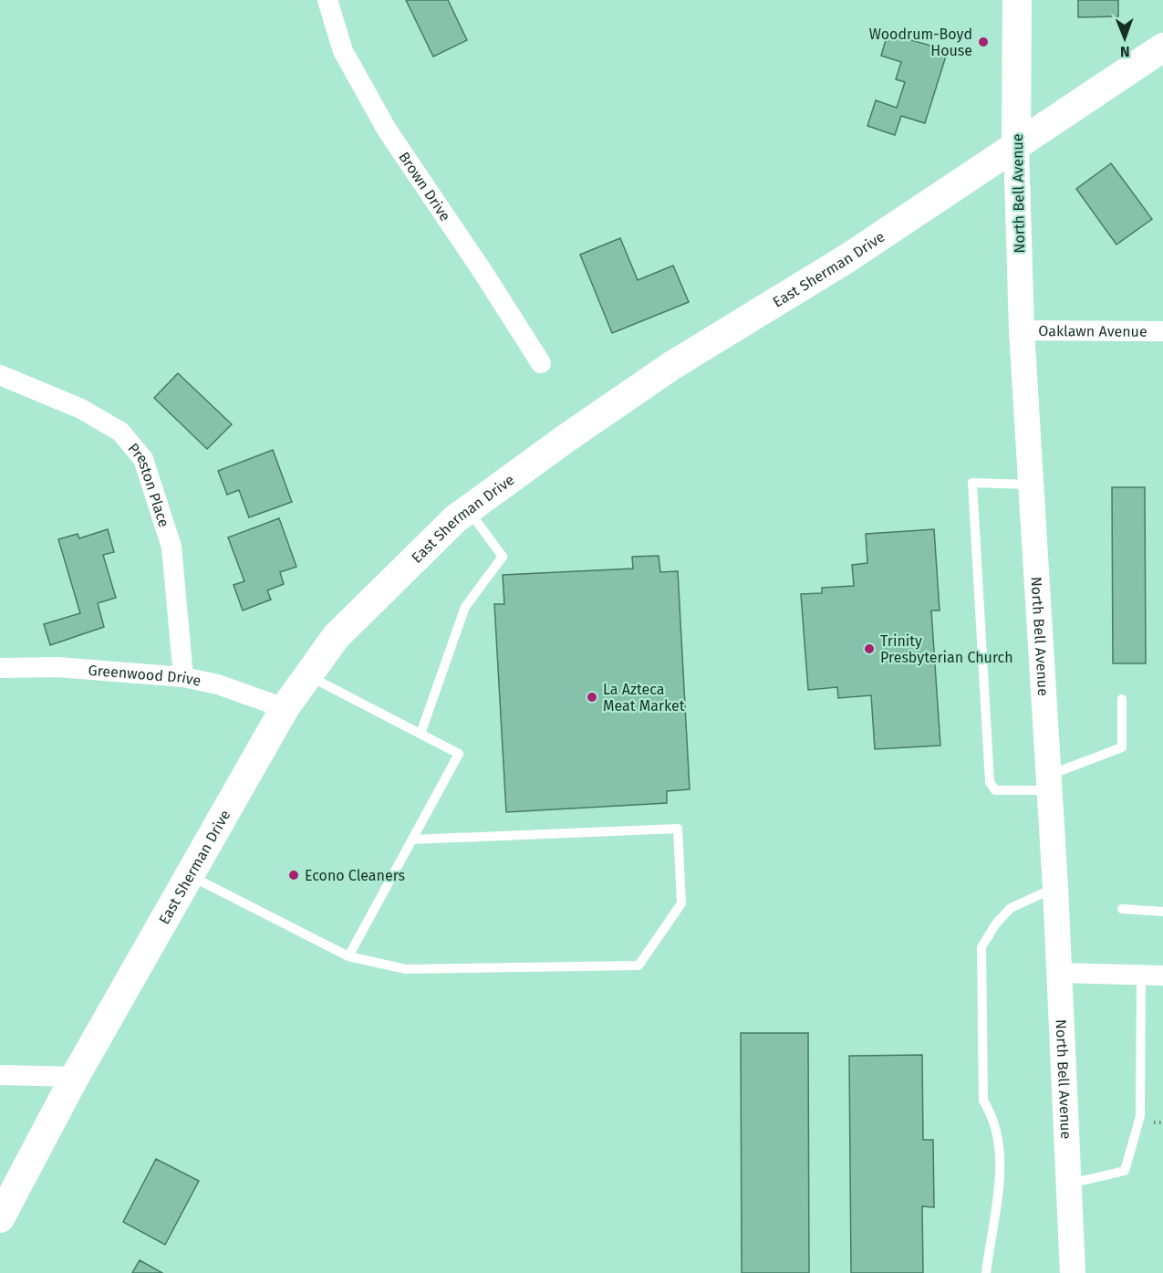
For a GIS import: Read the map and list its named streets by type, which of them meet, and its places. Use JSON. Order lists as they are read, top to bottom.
{
  "streets": {
    "main road": ["North Bell Avenue", "East Sherman Drive"],
    "street": [
      "Brown Drive",
      "Oaklawn Avenue",
      "Preston Place",
      "Greenwood Drive"
    ]
  },
  "crossings": [
    ["North Bell Avenue", "East Sherman Drive"],
    ["North Bell Avenue", "Oaklawn Avenue"],
    ["East Sherman Drive", "Greenwood Drive"],
    ["Preston Place", "Greenwood Drive"]
  ],
  "places": [
    "Woodrum-Boyd House",
    "Trinity Presbyterian Church",
    "La Azteca Meat Market",
    "Econo Cleaners"
  ],
  "north": "bottom"
}
